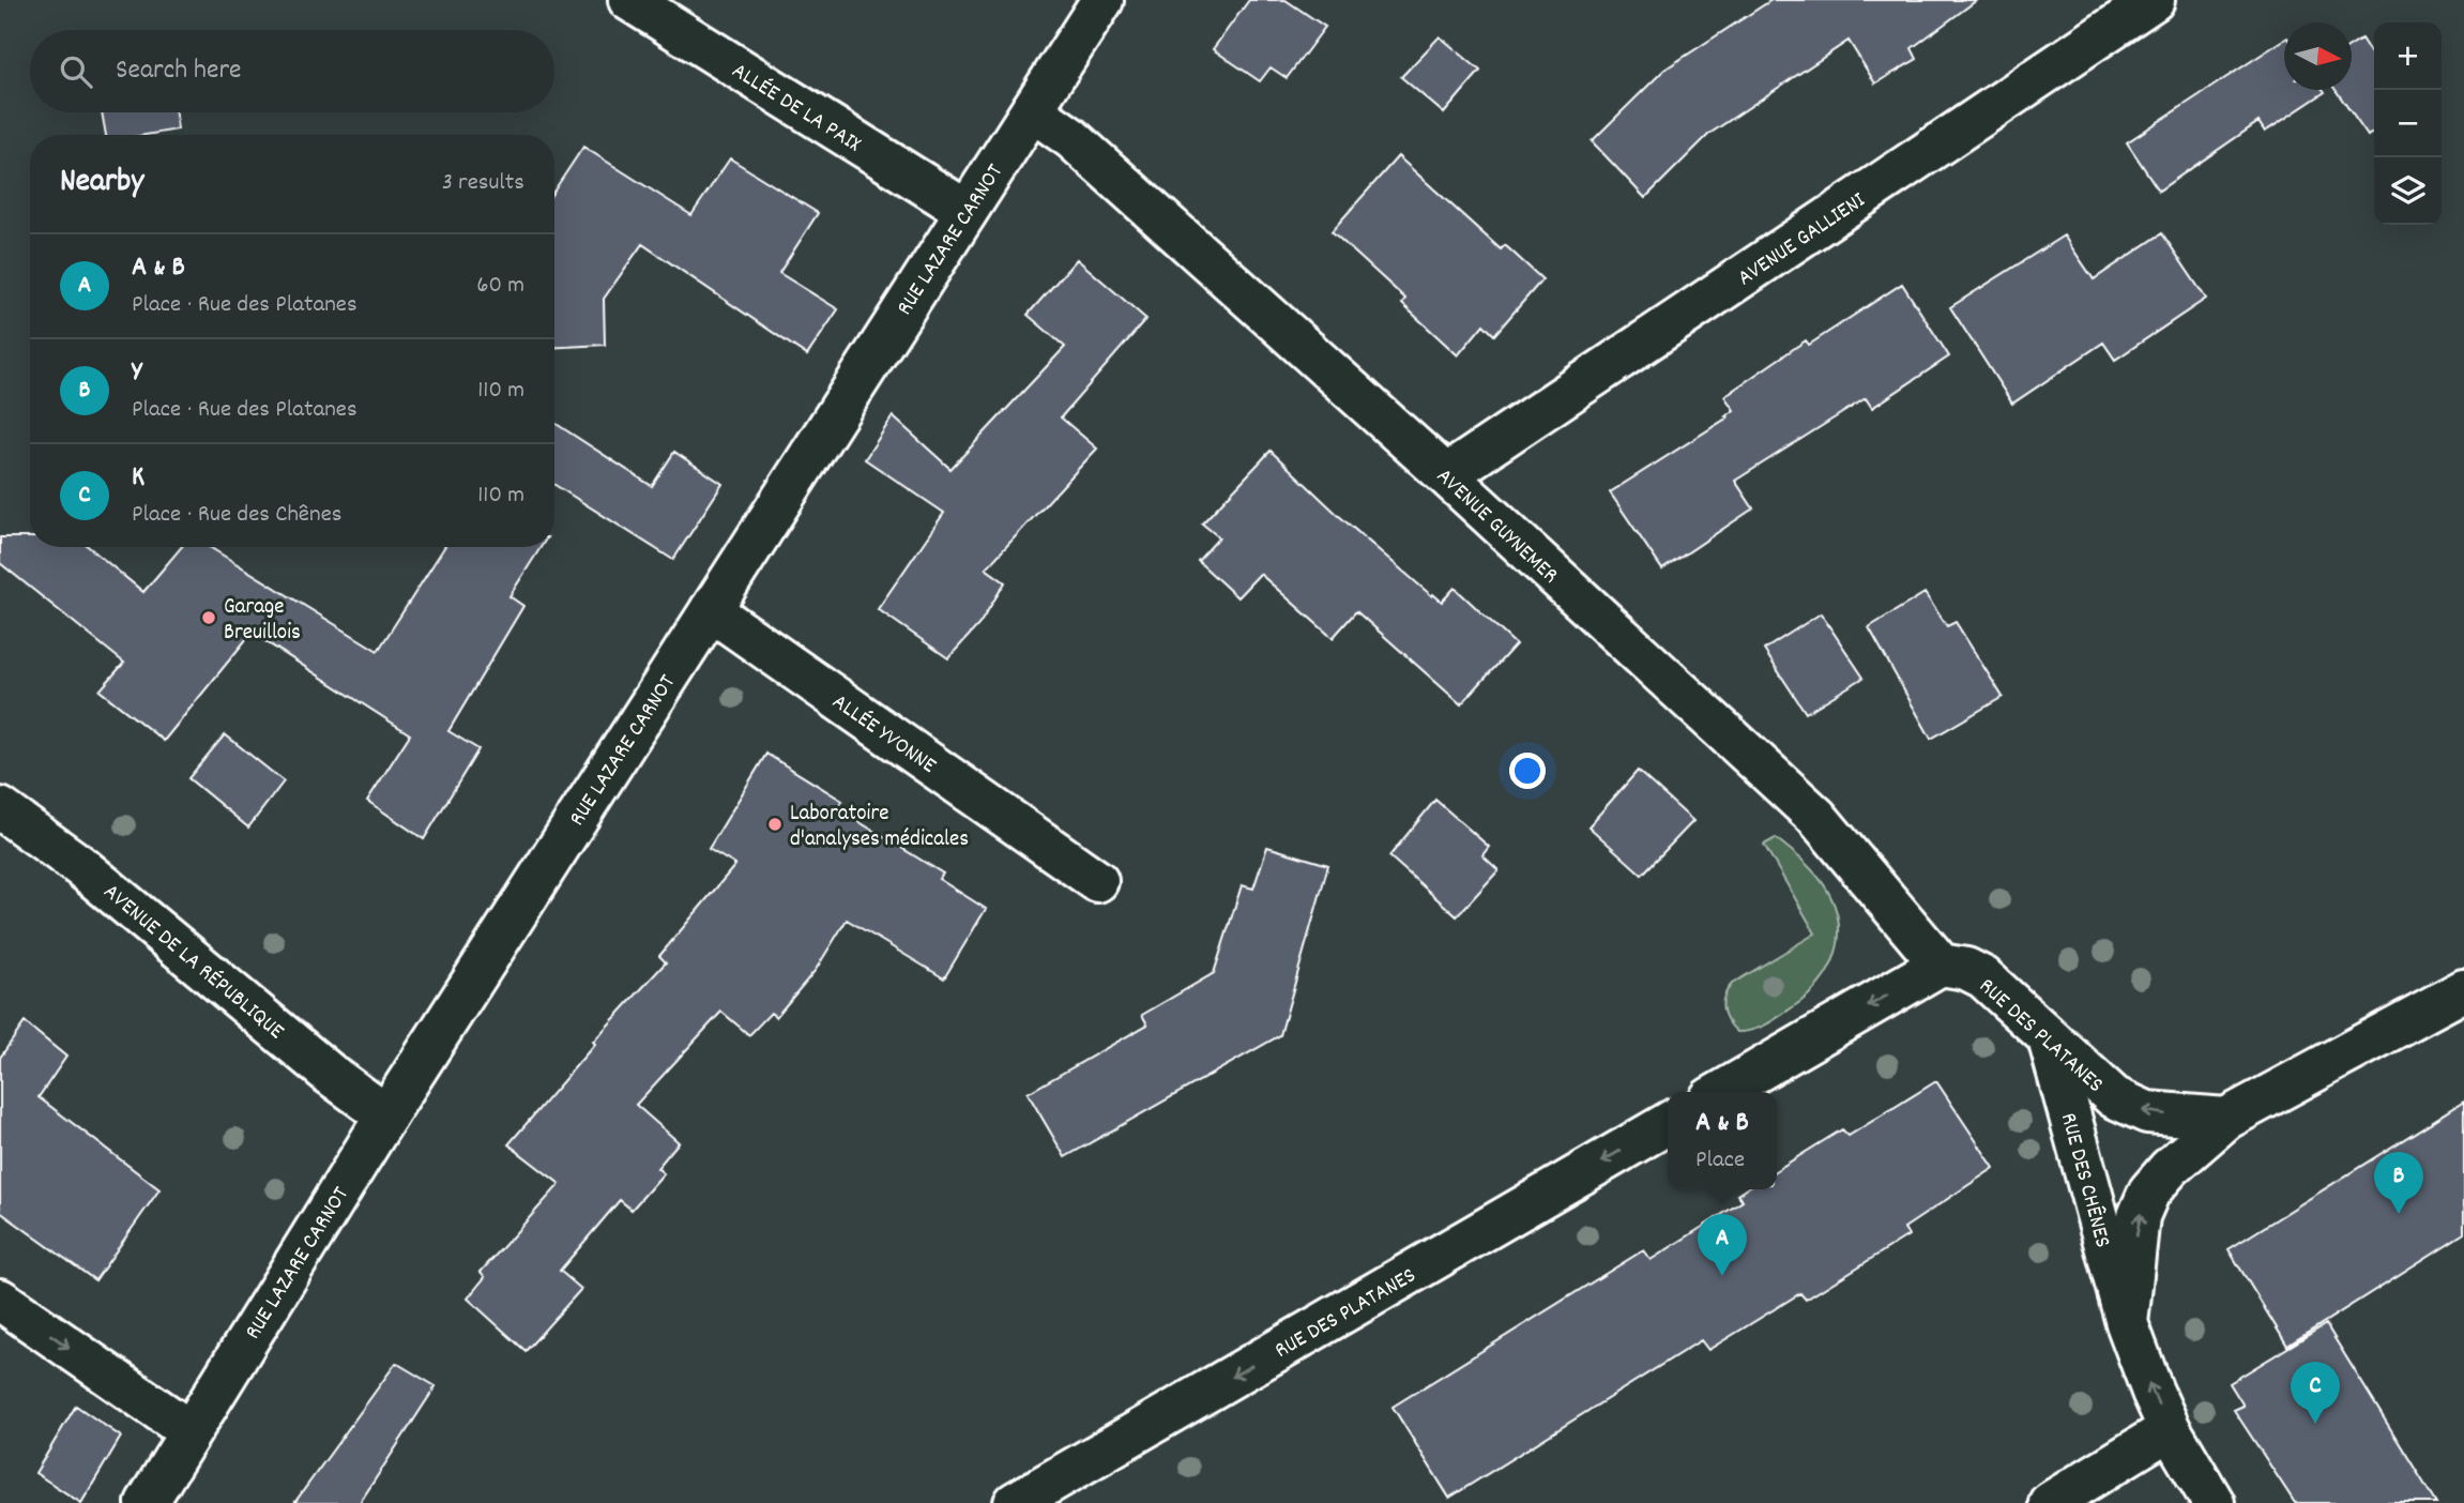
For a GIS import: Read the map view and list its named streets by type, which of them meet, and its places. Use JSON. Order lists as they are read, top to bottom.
{
  "streets": {
    "street": [
      "ALLÉE DE LA PAIX",
      "AVENUE GALLIENI",
      "RUE LAZARE CARNOT",
      "AVENUE GUYNEMER",
      "ALLÉE YVONNE",
      "AVENUE DE LA RÉPUBLIQUE",
      "RUE DES PLATANES",
      "RUE DES CHÊNES"
    ]
  },
  "crossings": [
    ["ALLÉE DE LA PAIX", "RUE LAZARE CARNOT"],
    ["AVENUE GALLIENI", "AVENUE GUYNEMER"],
    ["RUE LAZARE CARNOT", "AVENUE GUYNEMER"],
    ["RUE LAZARE CARNOT", "ALLÉE YVONNE"],
    ["RUE LAZARE CARNOT", "AVENUE DE LA RÉPUBLIQUE"],
    ["AVENUE GUYNEMER", "RUE DES PLATANES"],
    ["RUE DES PLATANES", "RUE DES CHÊNES"]
  ],
  "one_way": ["RUE DES PLATANES"],
  "places": ["Garage Breuillois", "Laboratoire d'analyses médicales"],
  "north": "right",
  "page": {
    "map_buttons": ["+", "−"],
    "search": "Search here",
    "heading": ["Nearby", "3 results"],
    "list": [
      {
        "mark": "A",
        "name": "A & B",
        "note": "Place · Rue des Platanes",
        "value": "60 m"
      },
      {
        "mark": "B",
        "name": "Y",
        "note": "Place · Rue des Platanes",
        "value": "110 m"
      },
      {
        "mark": "C",
        "name": "K",
        "note": "Place · Rue des Chênes",
        "value": "110 m"
      }
    ],
    "popup": ["A & B", "Place"],
    "pins": ["B", "A", "C"]
  }
}
